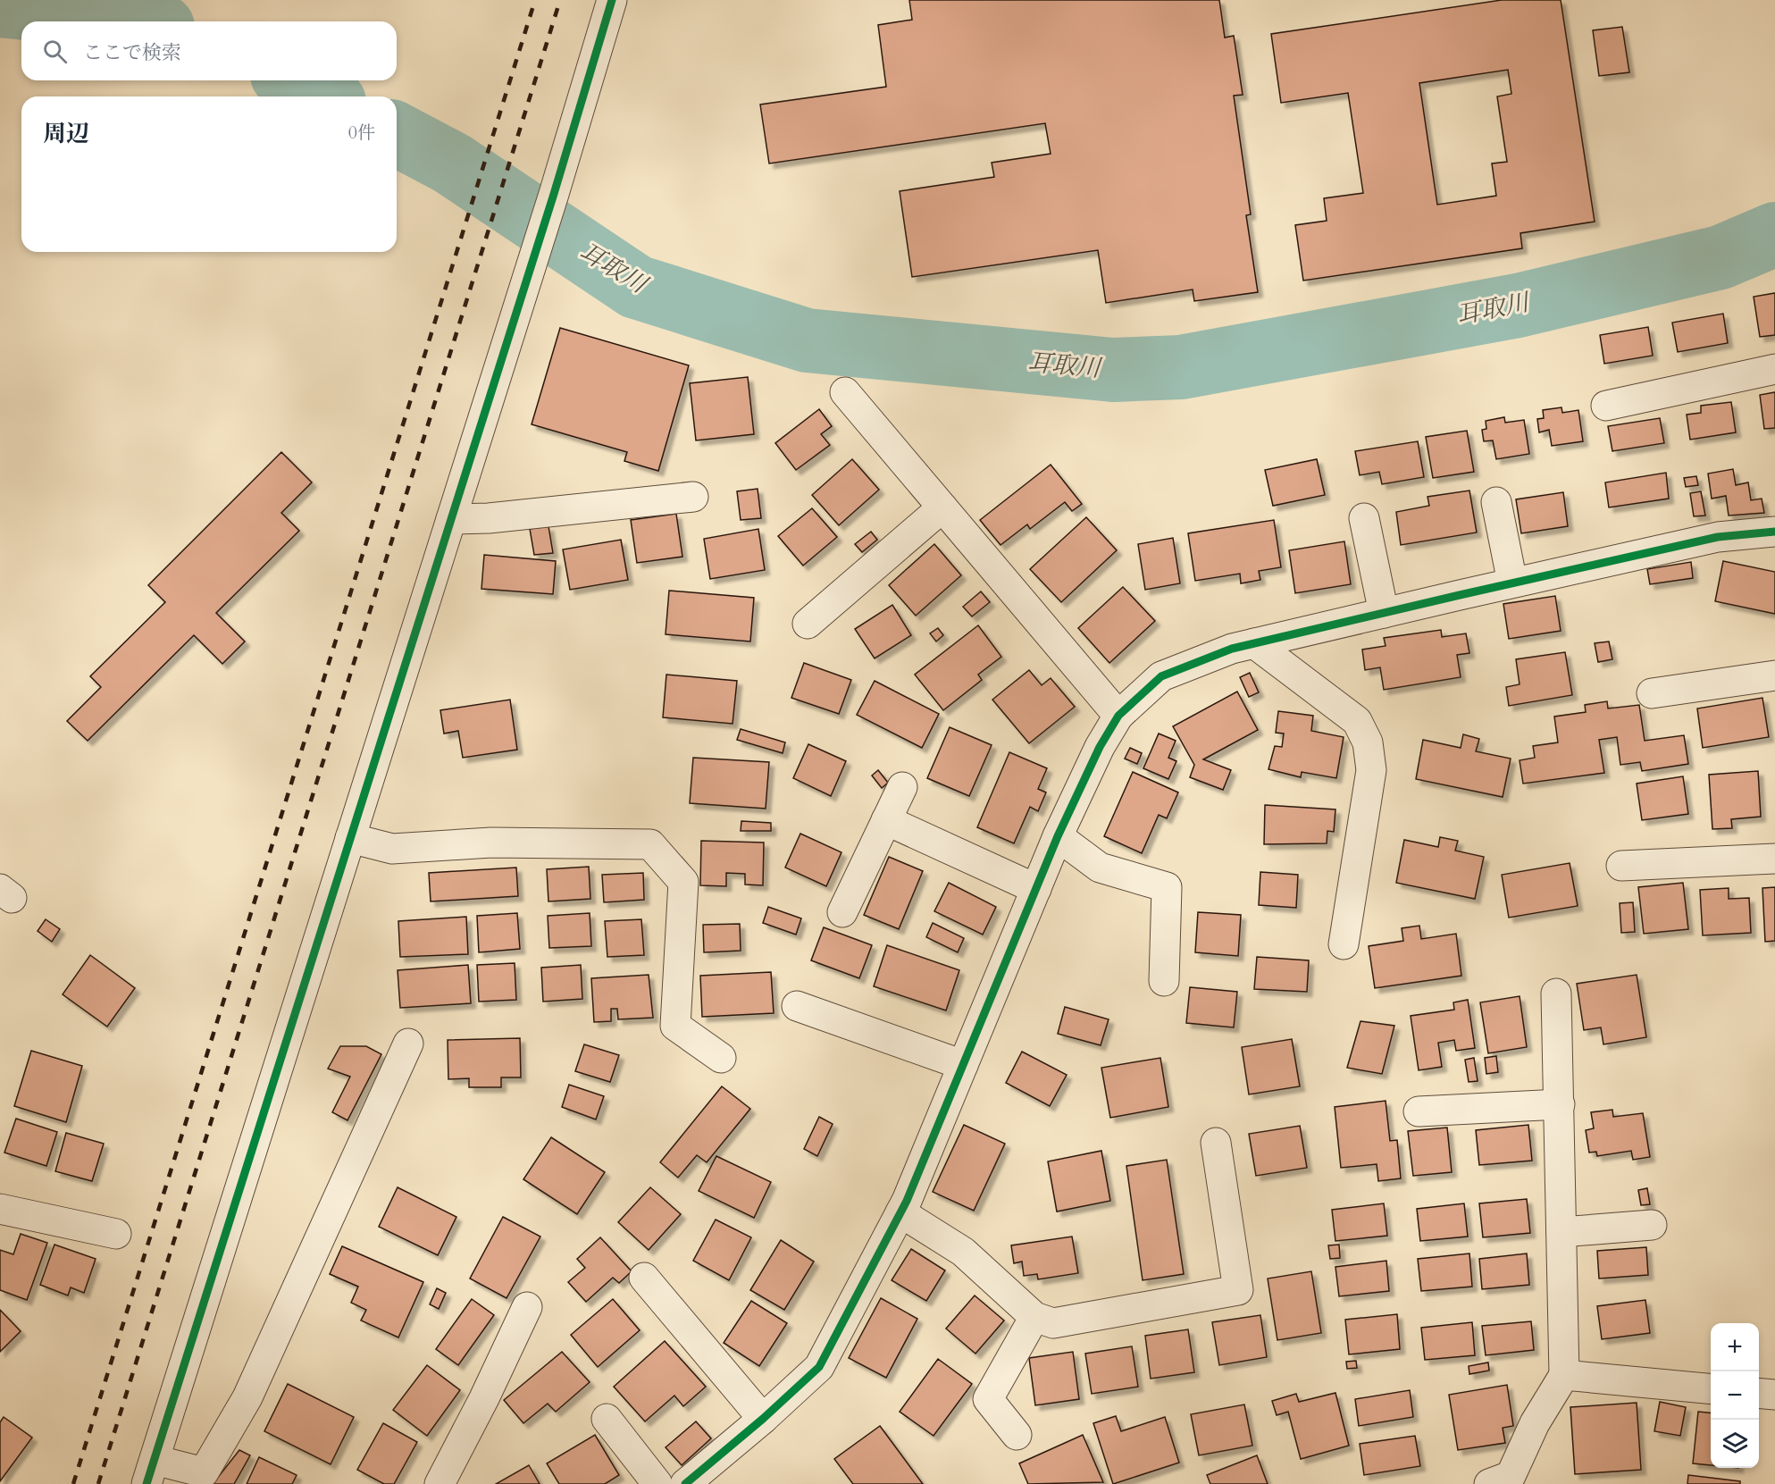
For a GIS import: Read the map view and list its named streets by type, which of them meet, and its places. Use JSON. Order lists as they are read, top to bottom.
{
  "water": ["耳取川"],
  "page": {
    "search": "ここで検索",
    "heading": ["周辺", "0件"],
    "map_buttons": ["+", "−"]
  }
}
